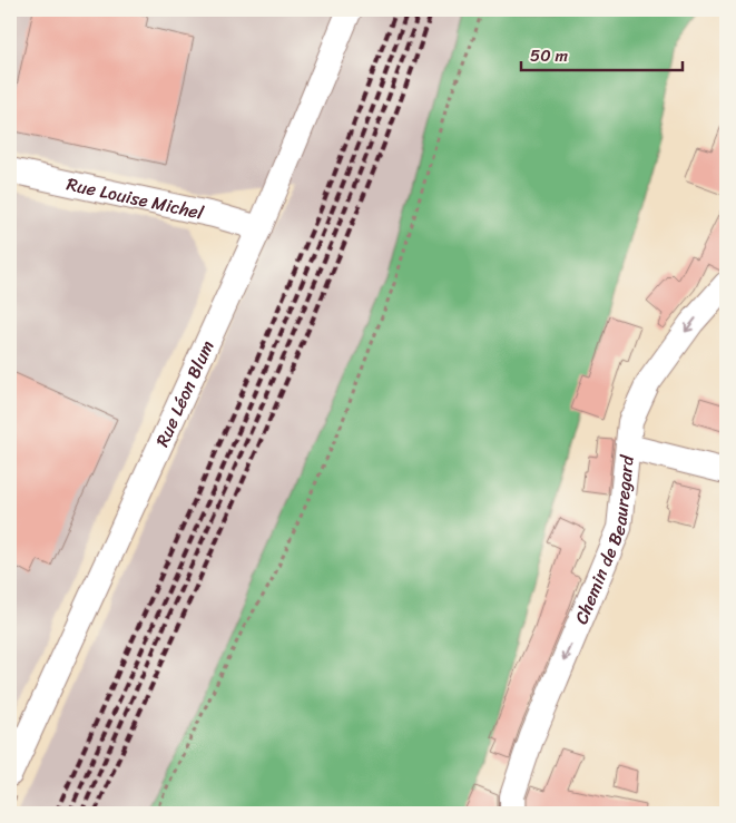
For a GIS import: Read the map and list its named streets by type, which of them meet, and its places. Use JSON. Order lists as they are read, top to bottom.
{
  "streets": {
    "street": ["Rue Louise Michel", "Rue Léon Blum", "Chemin de Beauregard"]
  },
  "crossings": [
    ["Rue Louise Michel", "Rue Léon Blum"]
  ],
  "one_way": ["Chemin de Beauregard"],
  "scale_bar": "50 m"
}
